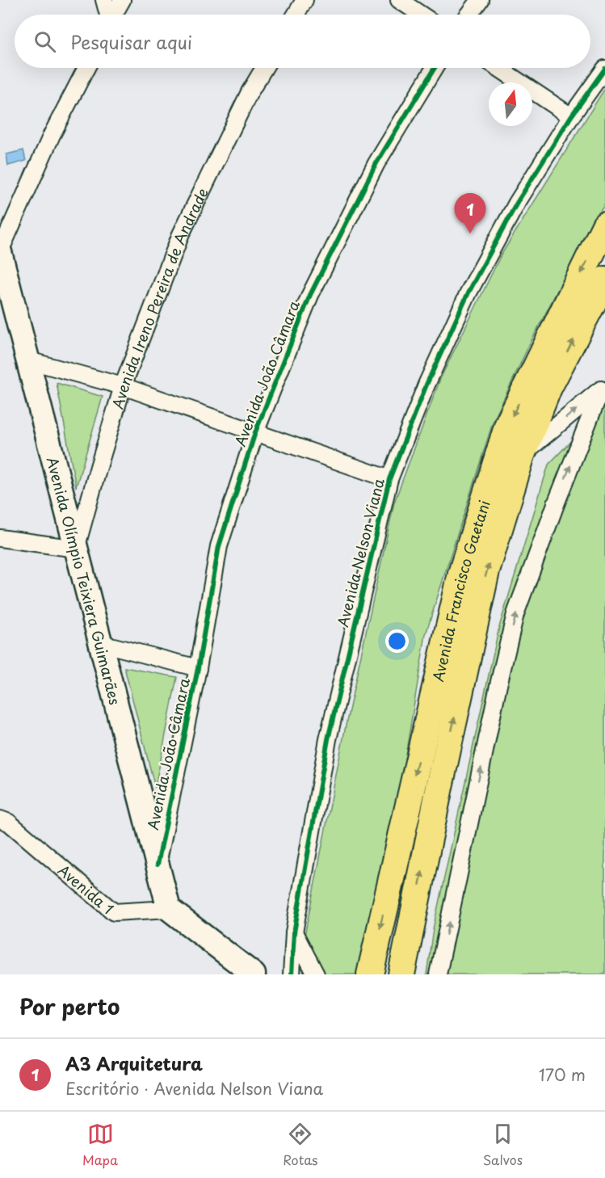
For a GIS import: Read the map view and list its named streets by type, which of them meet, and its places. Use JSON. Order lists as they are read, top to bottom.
{
  "streets": {
    "main road": ["Avenida Francisco Gaetani"],
    "street": [
      "Avenida Ireno Pereira de Andrade",
      "Avenida João Câmara",
      "Avenida Nelson Viana",
      "Avenida Olímpio Teixiera Guimarães",
      "Avenida 1"
    ]
  },
  "crossings": [
    ["Avenida Ireno Pereira de Andrade", "Avenida Olímpio Teixiera Guimarães"],
    ["Avenida João Câmara", "Avenida Olímpio Teixiera Guimarães"],
    ["Avenida Olímpio Teixiera Guimarães", "Avenida 1"]
  ],
  "north": "top",
  "page": {
    "search": "Pesquisar aqui",
    "pins": "1",
    "heading": "Por perto",
    "list": [
      {
        "mark": "1",
        "name": "A3 Arquitetura",
        "note": "Escritório · Avenida Nelson Viana",
        "value": "170 m"
      }
    ],
    "nav": ["Mapa", "Rotas", "Salvos"]
  }
}
